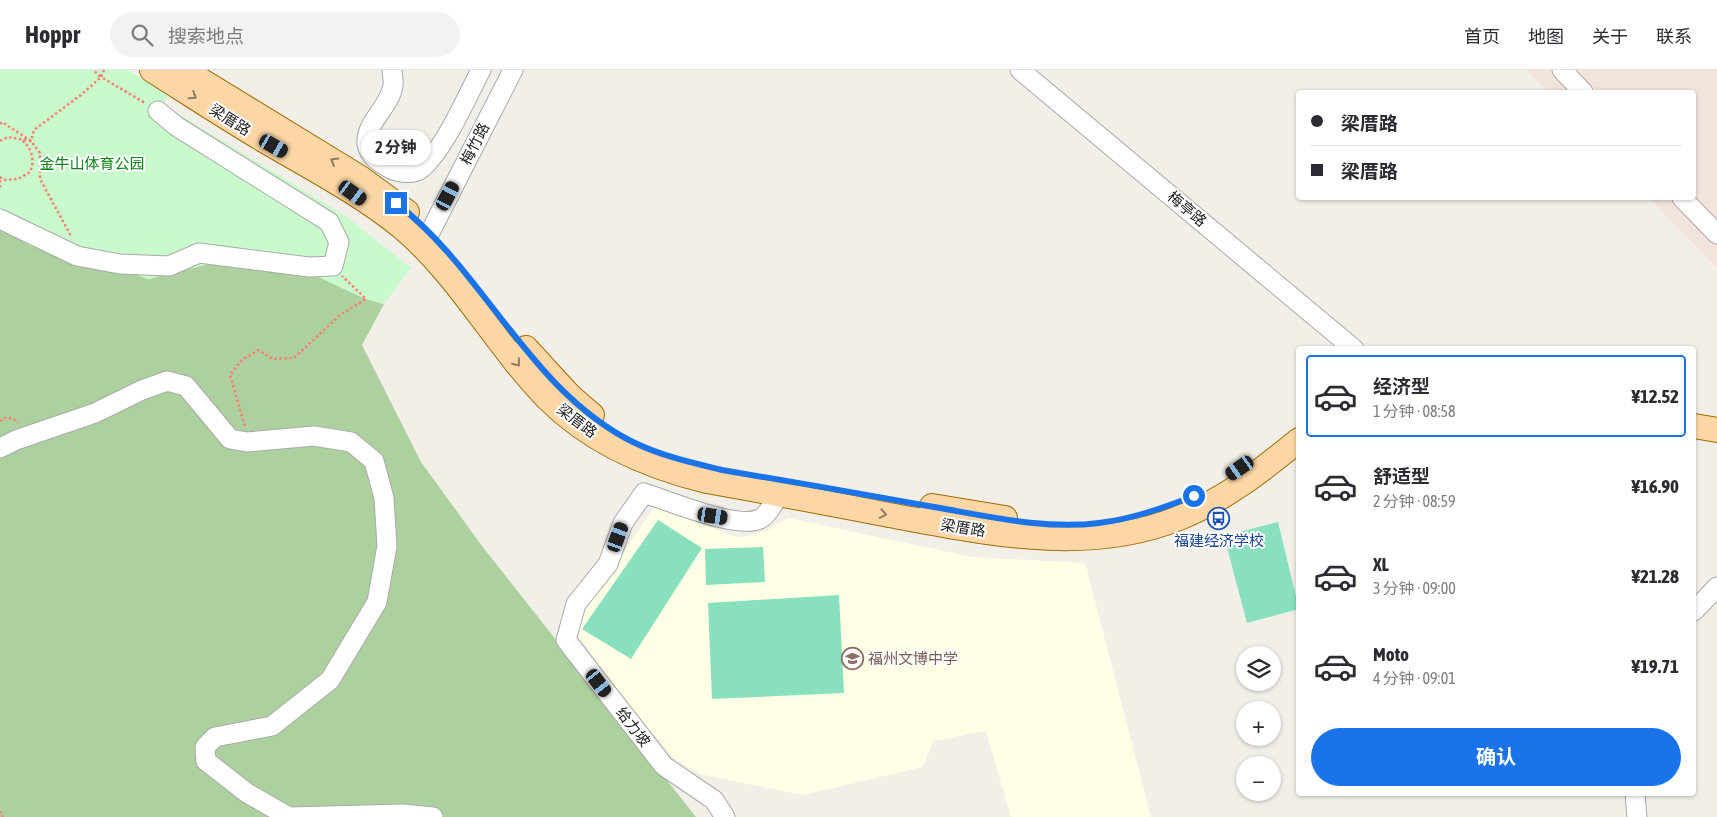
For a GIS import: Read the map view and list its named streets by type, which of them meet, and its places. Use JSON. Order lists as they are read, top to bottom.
{
  "streets": {
    "main road": ["梁厝路"],
    "street": ["梅竹路", "梅亭路", "给力坡"]
  },
  "crossings": [
    ["梁厝路", "梅竹路"],
    ["梁厝路", "给力坡"]
  ],
  "parks": ["金牛山体育公园"],
  "places": {
    "bus stop": ["福建经济学校"],
    "school or university": ["福州文博中学"]
  },
  "page": {
    "header": "Hoppr",
    "search": "搜索地点",
    "nav": [
      "首页",
      "地图",
      "关于",
      "联系"
    ],
    "banner": ["梁厝路", "梁厝路"],
    "bubble": "2 分钟",
    "list": [
      {
        "name": "经济型",
        "note": "1 分钟 · 08:58",
        "value": "¥12.52"
      },
      {
        "name": "舒适型",
        "note": "2 分钟 · 08:59",
        "value": "¥16.90"
      },
      {
        "name": "XL",
        "note": "3 分钟 · 09:00",
        "value": "¥21.28"
      },
      {
        "name": "Moto",
        "note": "4 分钟 · 09:01",
        "value": "¥19.71"
      }
    ],
    "map_buttons": ["+", "−"],
    "buttons": "确认"
  }
}
